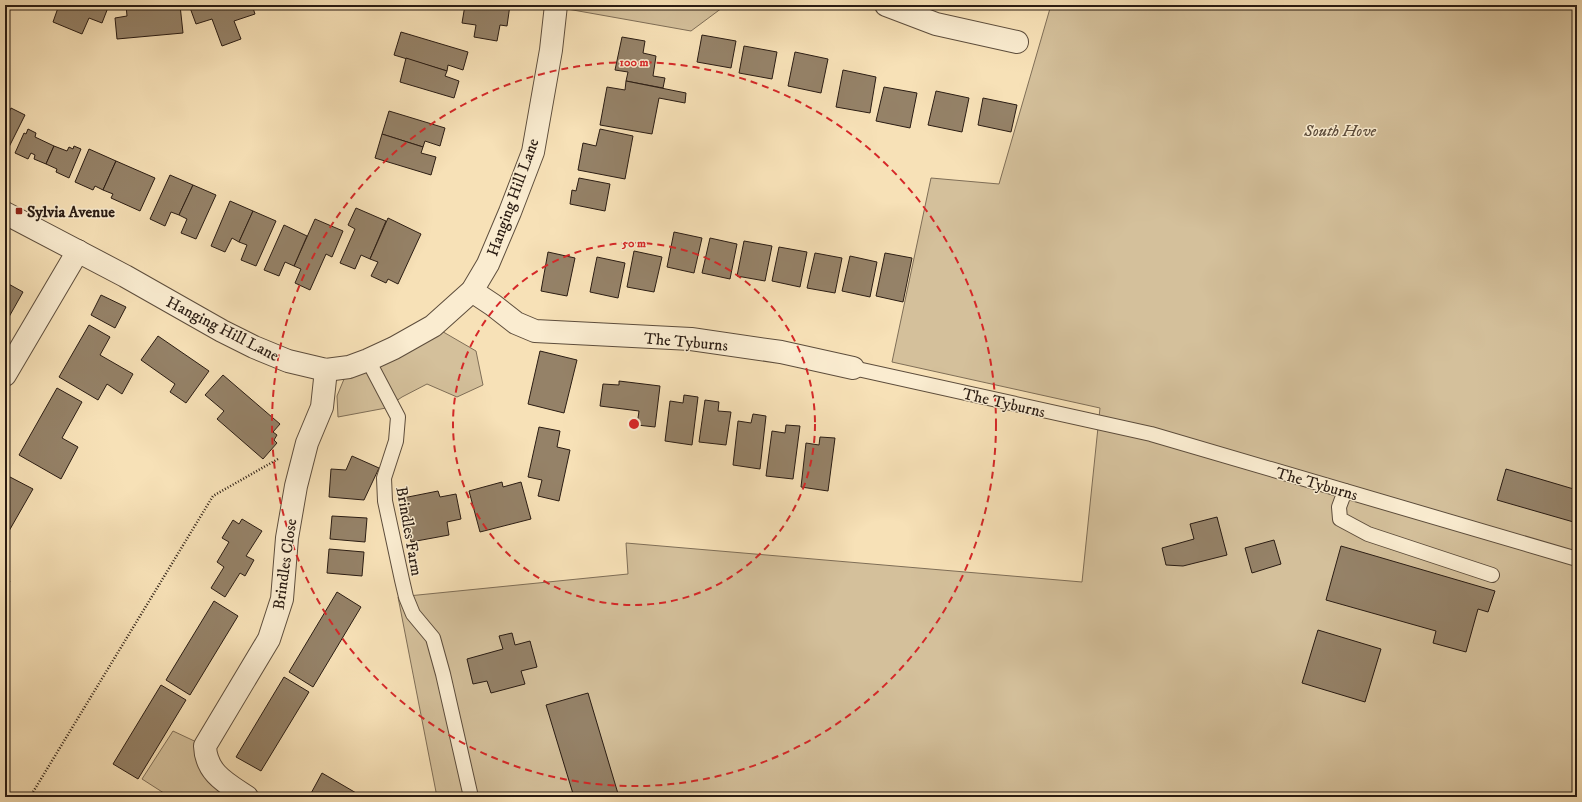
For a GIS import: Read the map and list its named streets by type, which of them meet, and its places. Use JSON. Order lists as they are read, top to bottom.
{
  "streets": {
    "street": ["Hanging Hill Lane", "The Tyburns", "Brindles Close"],
    "lane": ["Brindles Farm"]
  },
  "crossings": [
    ["Hanging Hill Lane", "The Tyburns"],
    ["Hanging Hill Lane", "Brindles Farm"],
    ["Hanging Hill Lane", "Brindles Close"]
  ],
  "parks": ["South Hove"],
  "places": {
    "transit": ["Sylvia Avenue"]
  },
  "rings": ["100 m", "50 m"]
}
